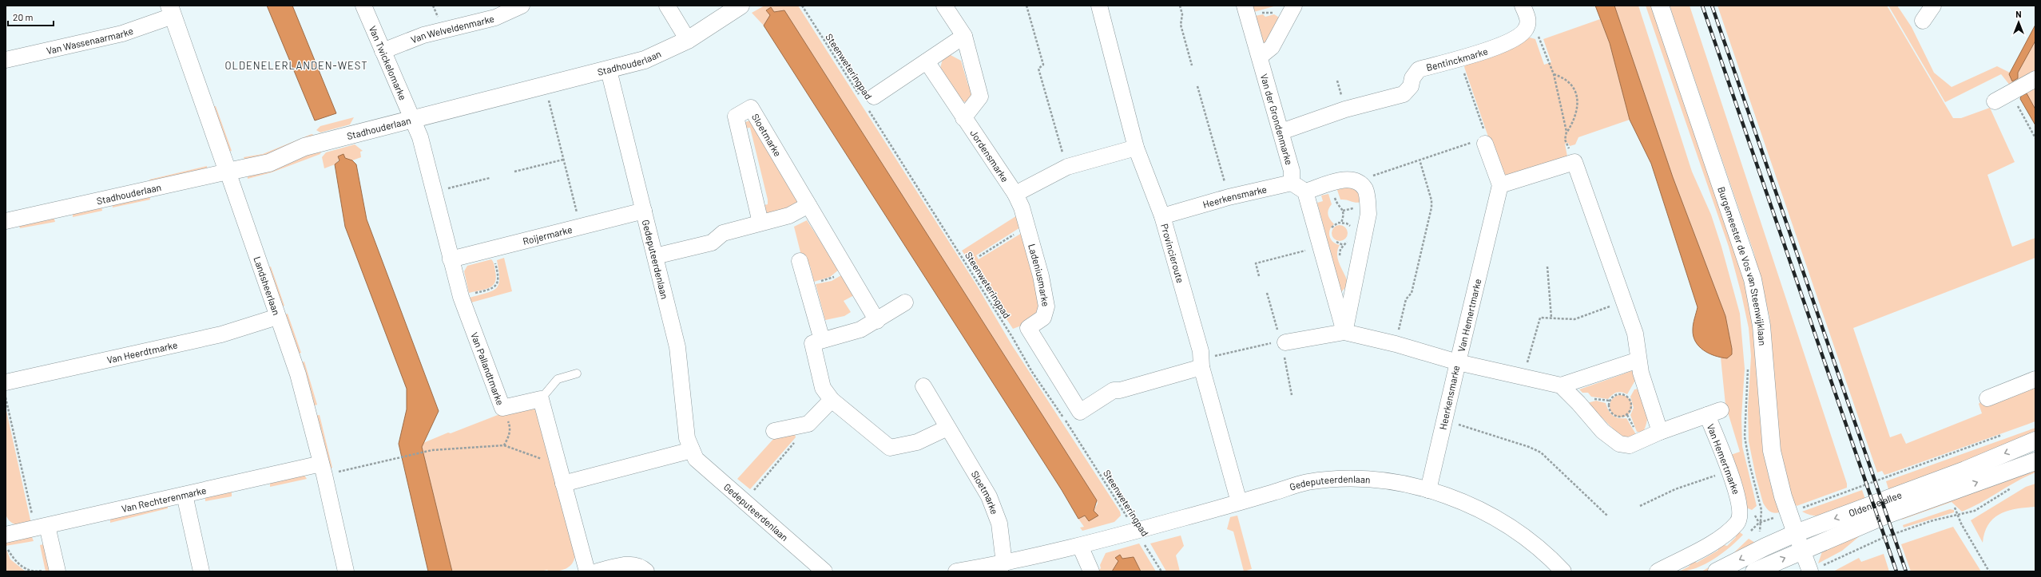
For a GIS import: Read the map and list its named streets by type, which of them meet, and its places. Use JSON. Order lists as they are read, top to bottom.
{
  "streets": {
    "street": [
      "Van Welveldenmarke",
      "Van Wassenaarmarke",
      "Bentinckmarke",
      "Van Twickelomarke",
      "Stadhouderlaan",
      "Van der Grondenmarke",
      "Sloetmarke",
      "Jordensmarke",
      "Heerkensmarke",
      "Roijermarke",
      "Provincieroute",
      "Gedeputeerdenlaan",
      "Burgemeester de Vos van Steenwijklaan",
      "Ladeniusmarke",
      "Landsheerlaan",
      "Van Hemertmarke",
      "Van Heerdtmarke",
      "Van Pallandtmarke",
      "Van Rechterenmarke",
      "Oldeneelallee"
    ],
    "path": ["Steenweteringpad"]
  },
  "crossings": [
    ["Van Welveldenmarke", "Van Twickelomarke"],
    ["Van Wassenaarmarke", "Landsheerlaan"],
    ["Bentinckmarke", "Van der Grondenmarke"],
    ["Van Twickelomarke", "Stadhouderlaan"],
    ["Van Twickelomarke", "Van Pallandtmarke"],
    ["Stadhouderlaan", "Gedeputeerdenlaan"],
    ["Stadhouderlaan", "Landsheerlaan"],
    ["Stadhouderlaan", "Van Pallandtmarke"],
    ["Steenweteringpad", "Gedeputeerdenlaan"],
    ["Van der Grondenmarke", "Heerkensmarke"],
    ["Sloetmarke", "Gedeputeerdenlaan"],
    ["Jordensmarke", "Ladeniusmarke"],
    ["Heerkensmarke", "Provincieroute"],
    ["Heerkensmarke", "Gedeputeerdenlaan"],
    ["Heerkensmarke", "Van Hemertmarke"],
    ["Roijermarke", "Gedeputeerdenlaan"],
    ["Roijermarke", "Van Pallandtmarke"],
    ["Provincieroute", "Gedeputeerdenlaan"],
    ["Provincieroute", "Ladeniusmarke"],
    ["Burgemeester de Vos van Steenwijklaan", "Oldeneelallee"],
    ["Landsheerlaan", "Van Heerdtmarke"],
    ["Landsheerlaan", "Van Rechterenmarke"]
  ],
  "districts": ["OLDENELERLANDEN-WEST"],
  "scale_bar": "20 m",
  "north": "top"
}
